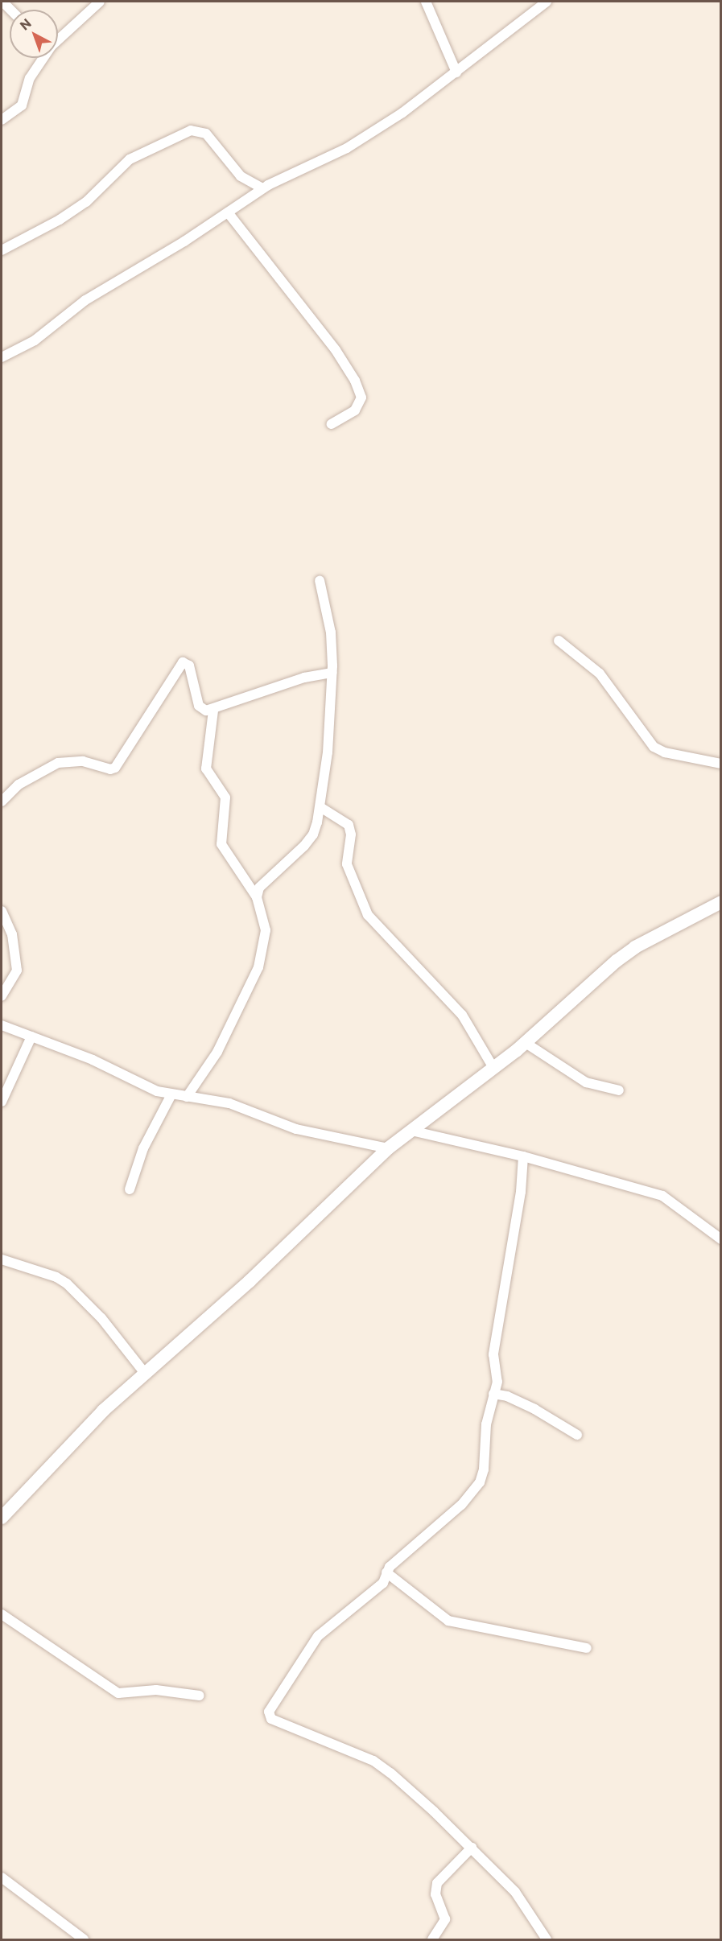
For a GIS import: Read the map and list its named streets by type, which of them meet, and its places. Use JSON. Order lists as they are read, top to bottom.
{
  "north": "top left"
}
